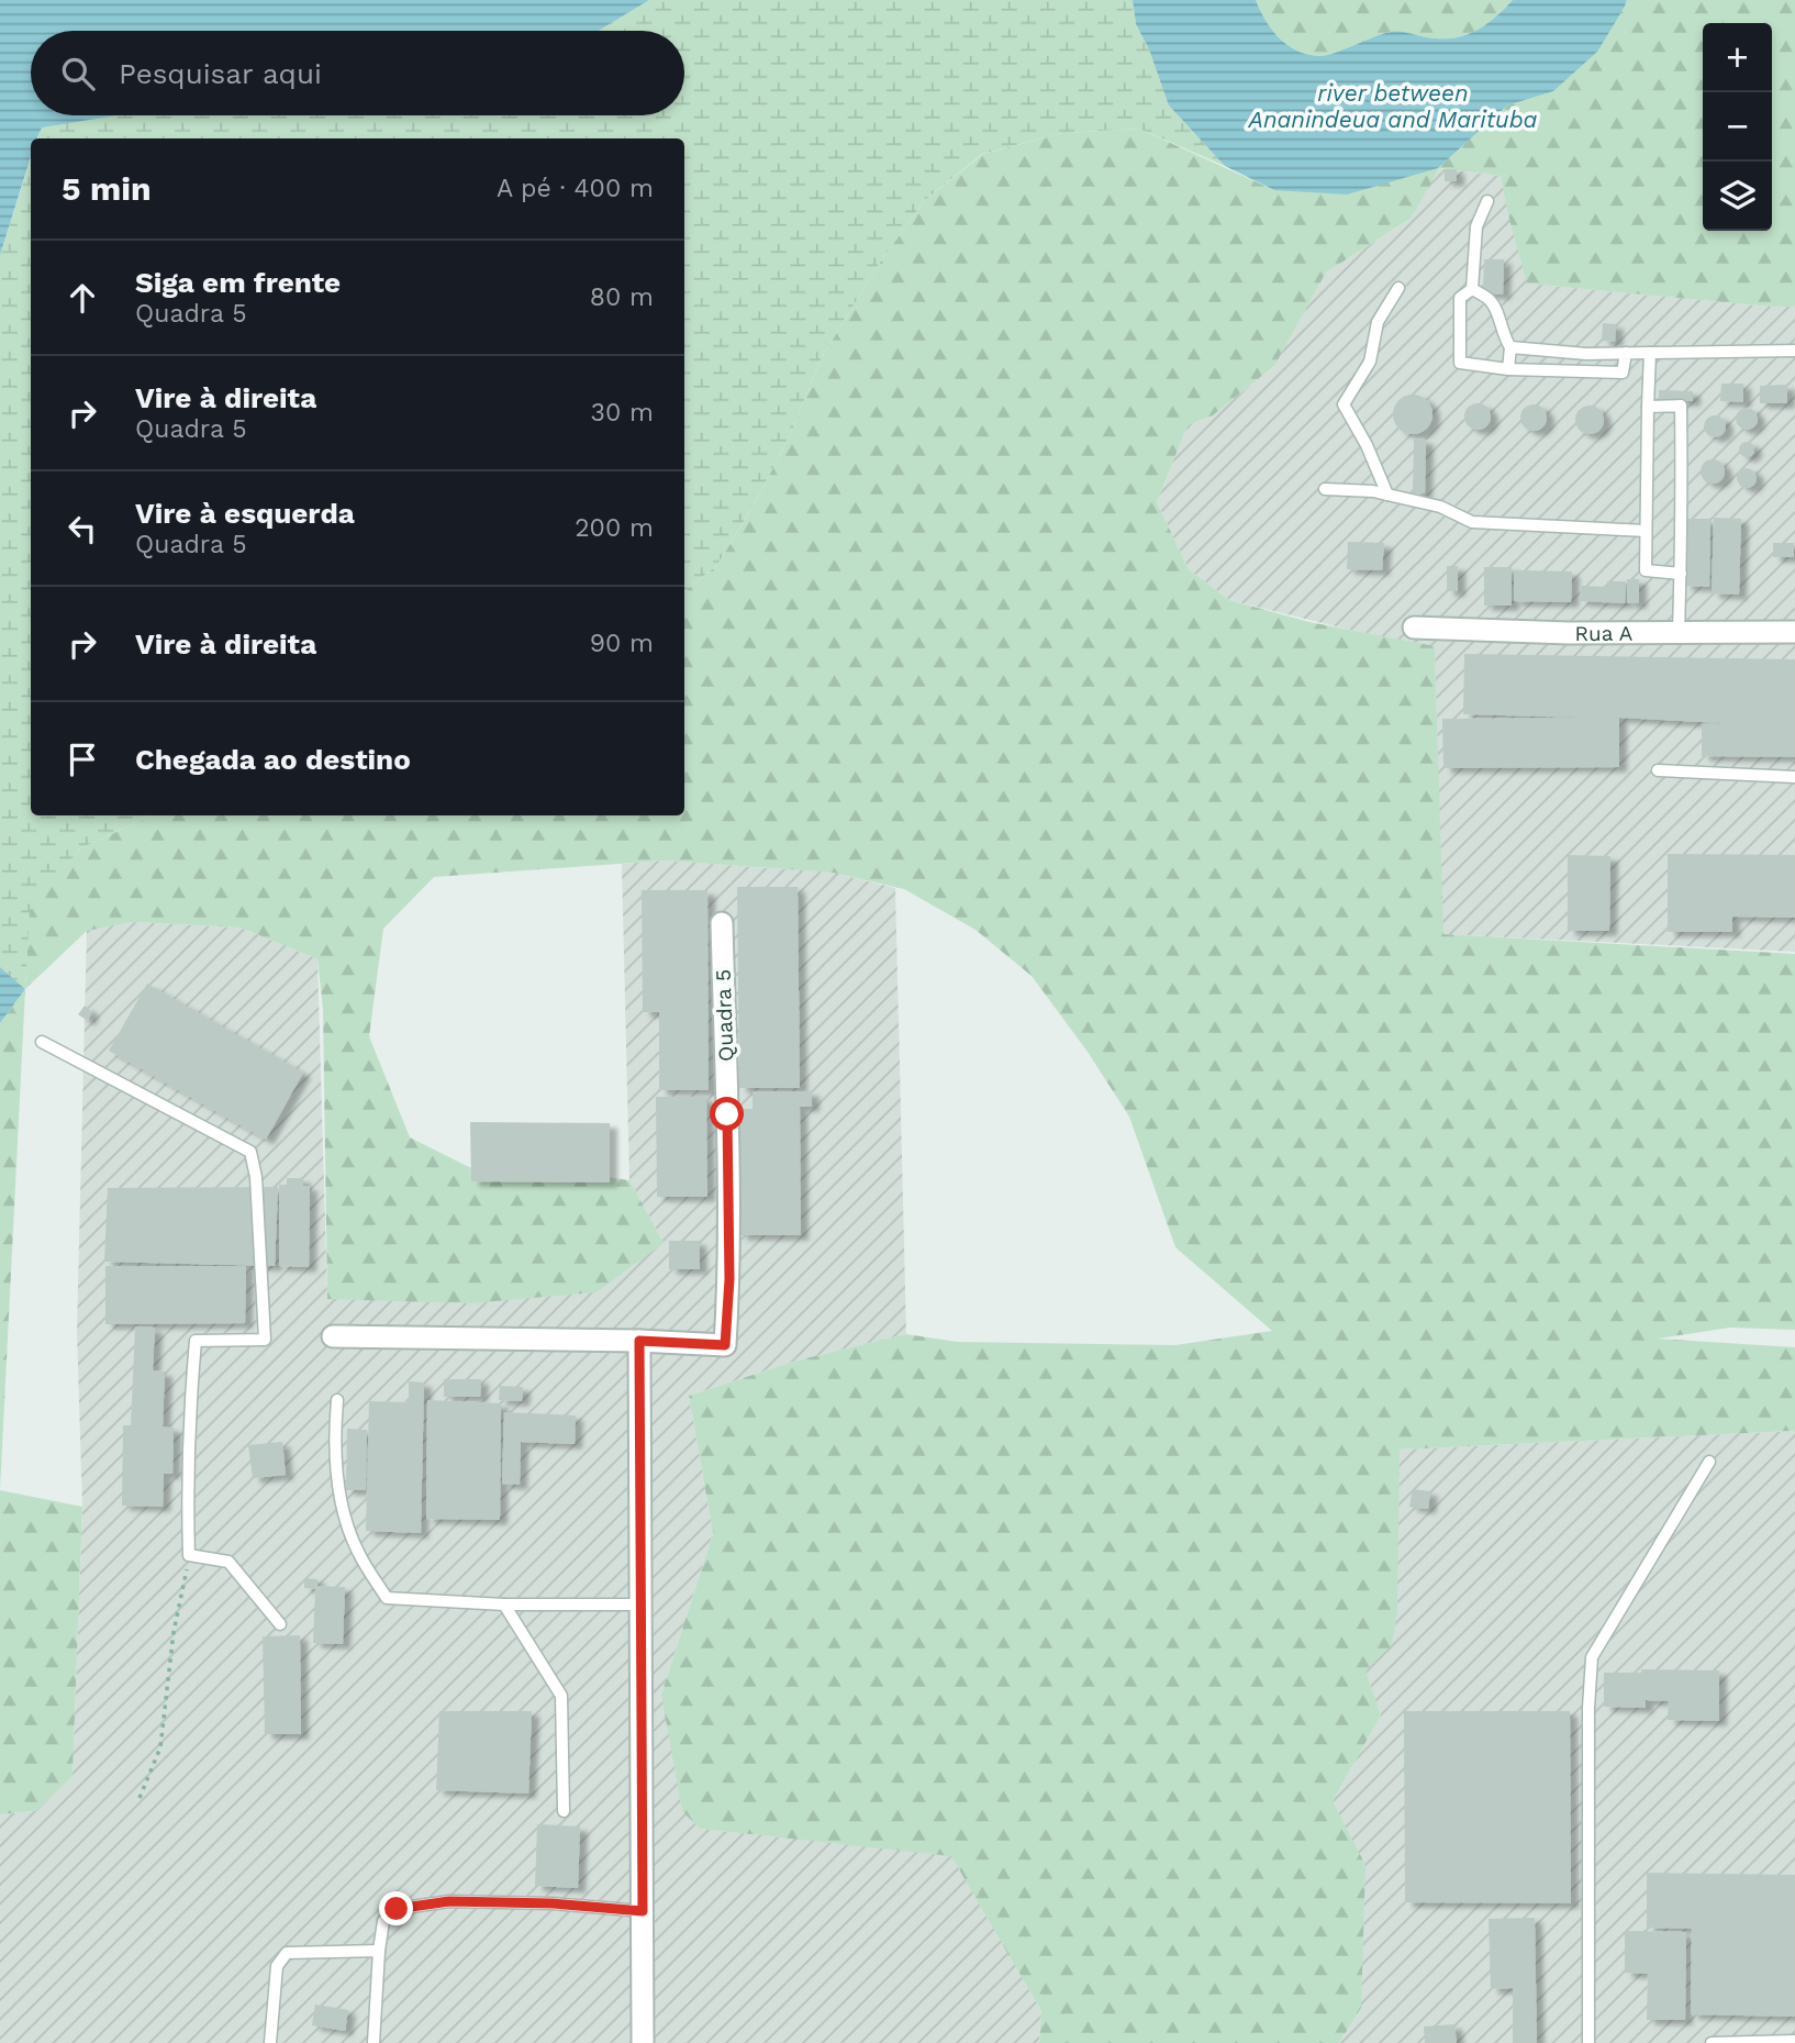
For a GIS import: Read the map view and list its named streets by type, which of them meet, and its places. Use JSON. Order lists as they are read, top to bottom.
{
  "streets": {
    "street": ["Rua A", "Quadra 5"]
  },
  "water": ["river between Ananindeua and Marituba"],
  "page": {
    "map_buttons": ["+", "−"],
    "search": "Pesquisar aqui",
    "heading": ["5 min", "A pé · 400 m"],
    "list": [
      ["Siga em frente", "Quadra 5", "80 m"],
      ["Vire à direita", "Quadra 5", "30 m"],
      ["Vire à esquerda", "Quadra 5", "200 m"],
      ["Vire à direita", "90 m"],
      "Chegada ao destino"
    ]
  }
}
